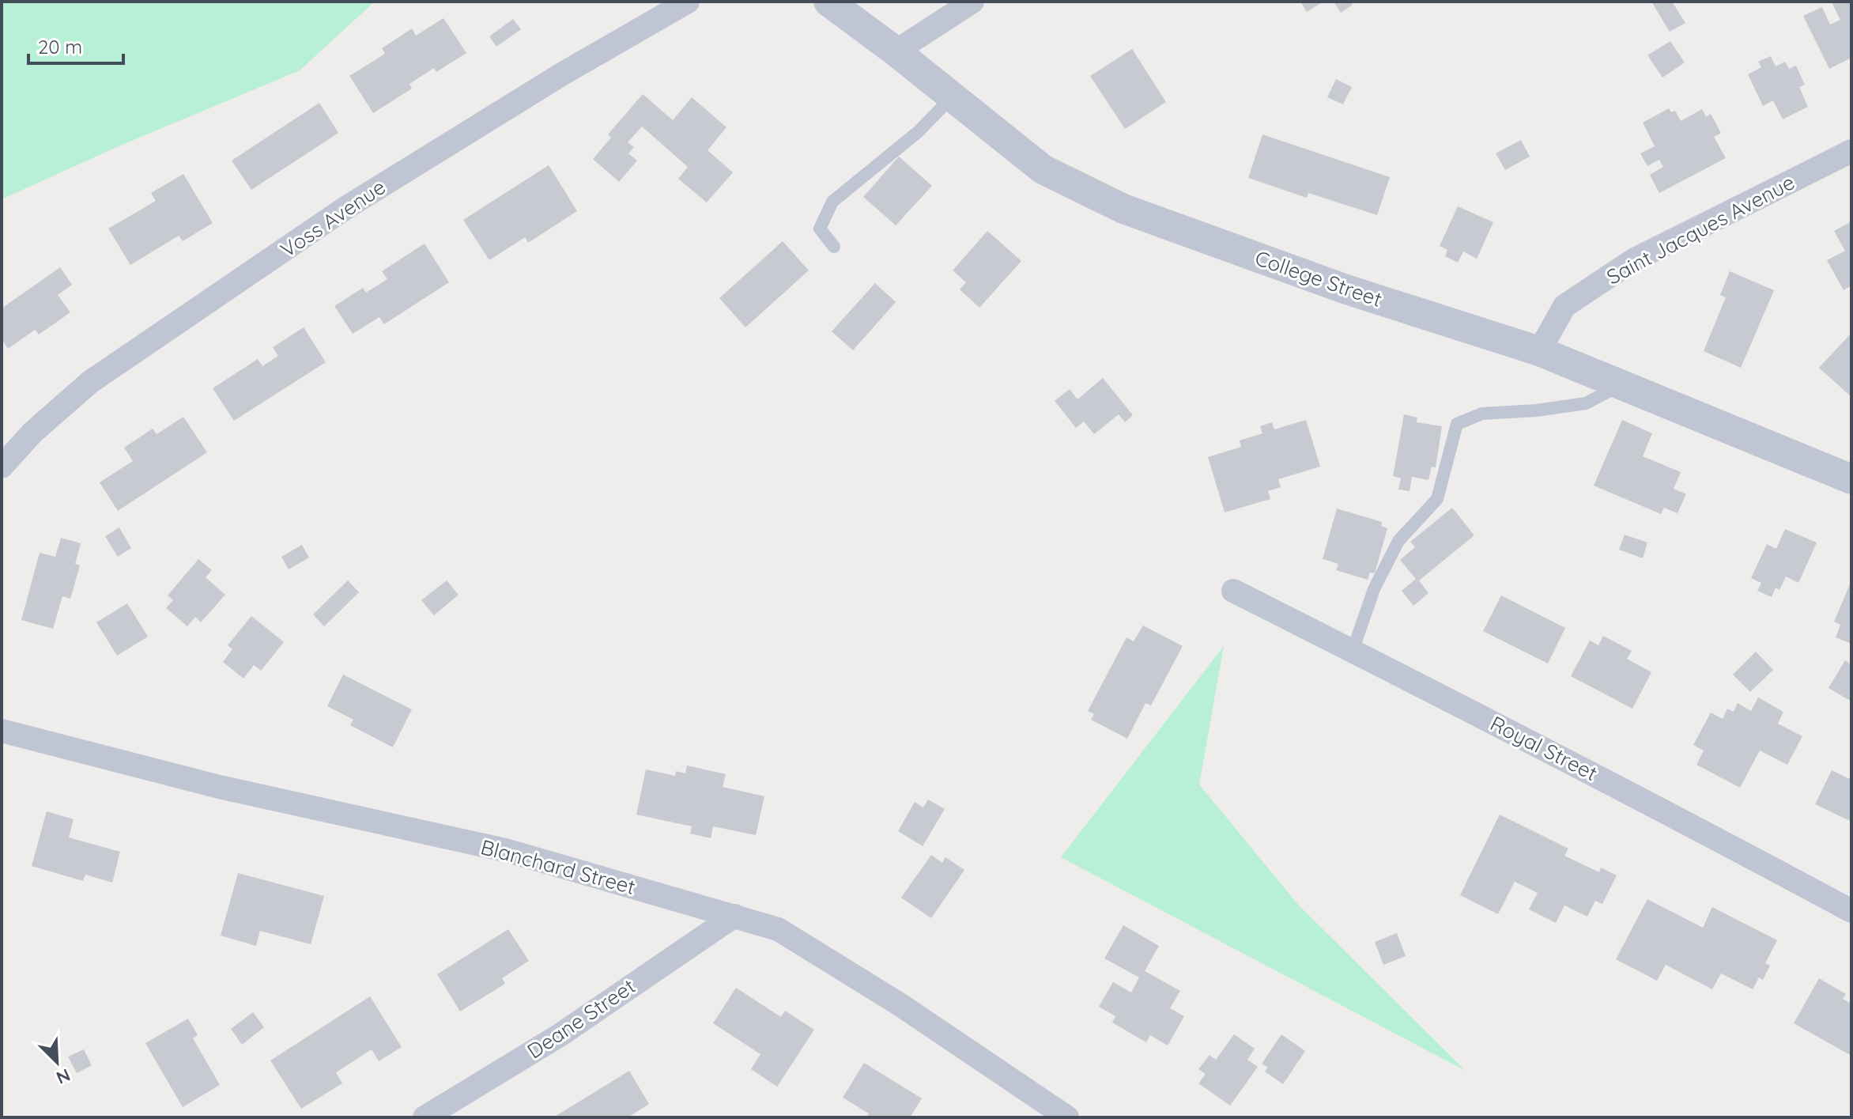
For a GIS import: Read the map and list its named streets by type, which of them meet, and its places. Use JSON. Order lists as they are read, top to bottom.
{
  "streets": {
    "street": [
      "Voss Avenue",
      "Saint Jacques Avenue",
      "College Street",
      "Royal Street",
      "Blanchard Street",
      "Deane Street"
    ]
  },
  "crossings": [
    ["Saint Jacques Avenue", "College Street"],
    ["Blanchard Street", "Deane Street"]
  ],
  "scale_bar": "20 m",
  "north": "bottom right"
}
